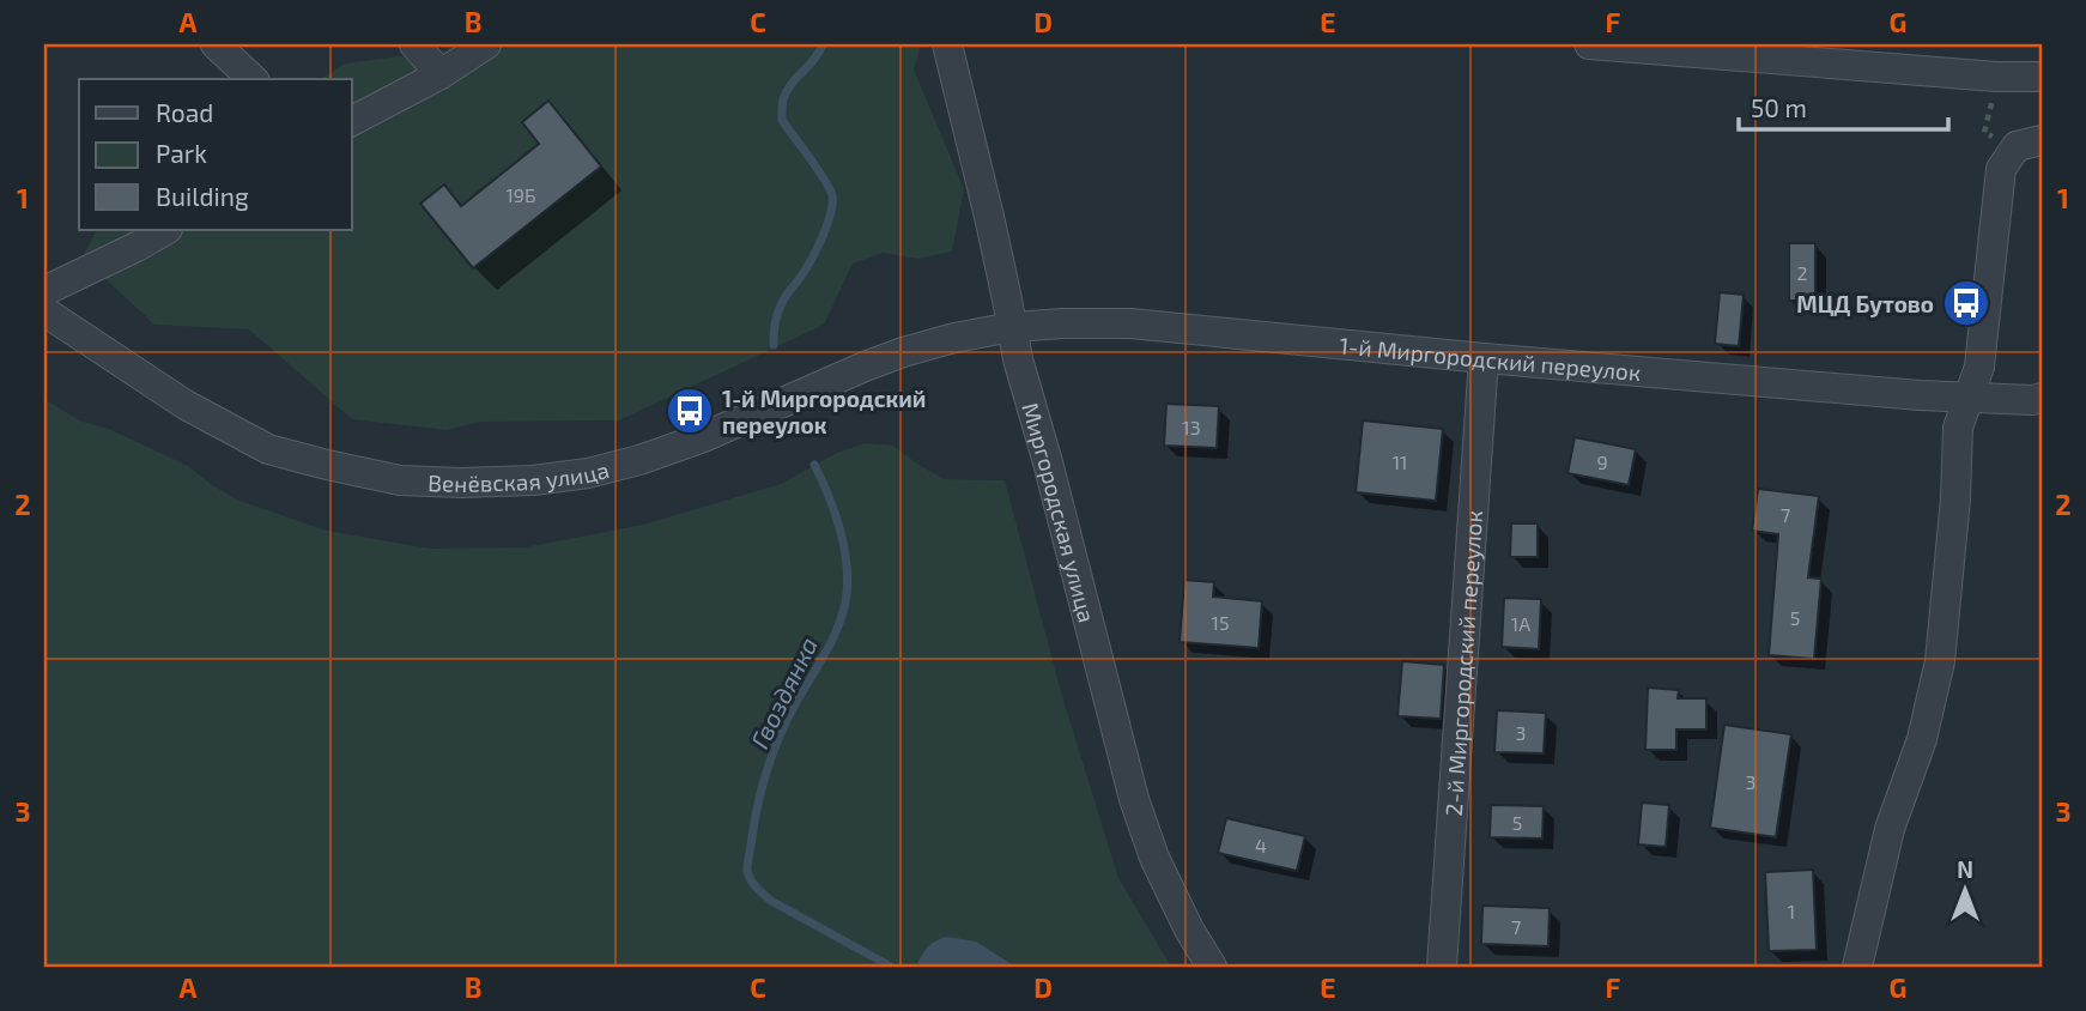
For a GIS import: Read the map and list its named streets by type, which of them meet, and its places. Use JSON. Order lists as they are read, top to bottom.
{
  "streets": {
    "street": [
      "1-й Миргородский переулок",
      "Венёвская улица",
      "Миргородская улица",
      "2-й Миргородский переулок"
    ]
  },
  "crossings": [
    ["1-й Миргородский переулок", "Венёвская улица"],
    ["1-й Миргородский переулок", "Миргородская улица"],
    ["1-й Миргородский переулок", "2-й Миргородский переулок"],
    ["Венёвская улица", "Миргородская улица"]
  ],
  "water": ["Гвоздянка"],
  "places": {
    "bus stop": ["МЦД Бутово", "1-й Миргородский переулок"]
  },
  "house_numbers": [
    "19Б",
    "2",
    "13",
    "11",
    "9",
    "7",
    "5",
    "15",
    "1А",
    "3",
    "3",
    "5",
    "4",
    "1",
    "7"
  ],
  "legend": ["Road", "Park", "Building"],
  "scale_bar": "50 m",
  "north": "top",
  "grid": {
    "columns": [
      "A",
      "B",
      "C",
      "D",
      "E",
      "F",
      "G"
    ],
    "rows": ["1", "2", "3"]
  }
}
